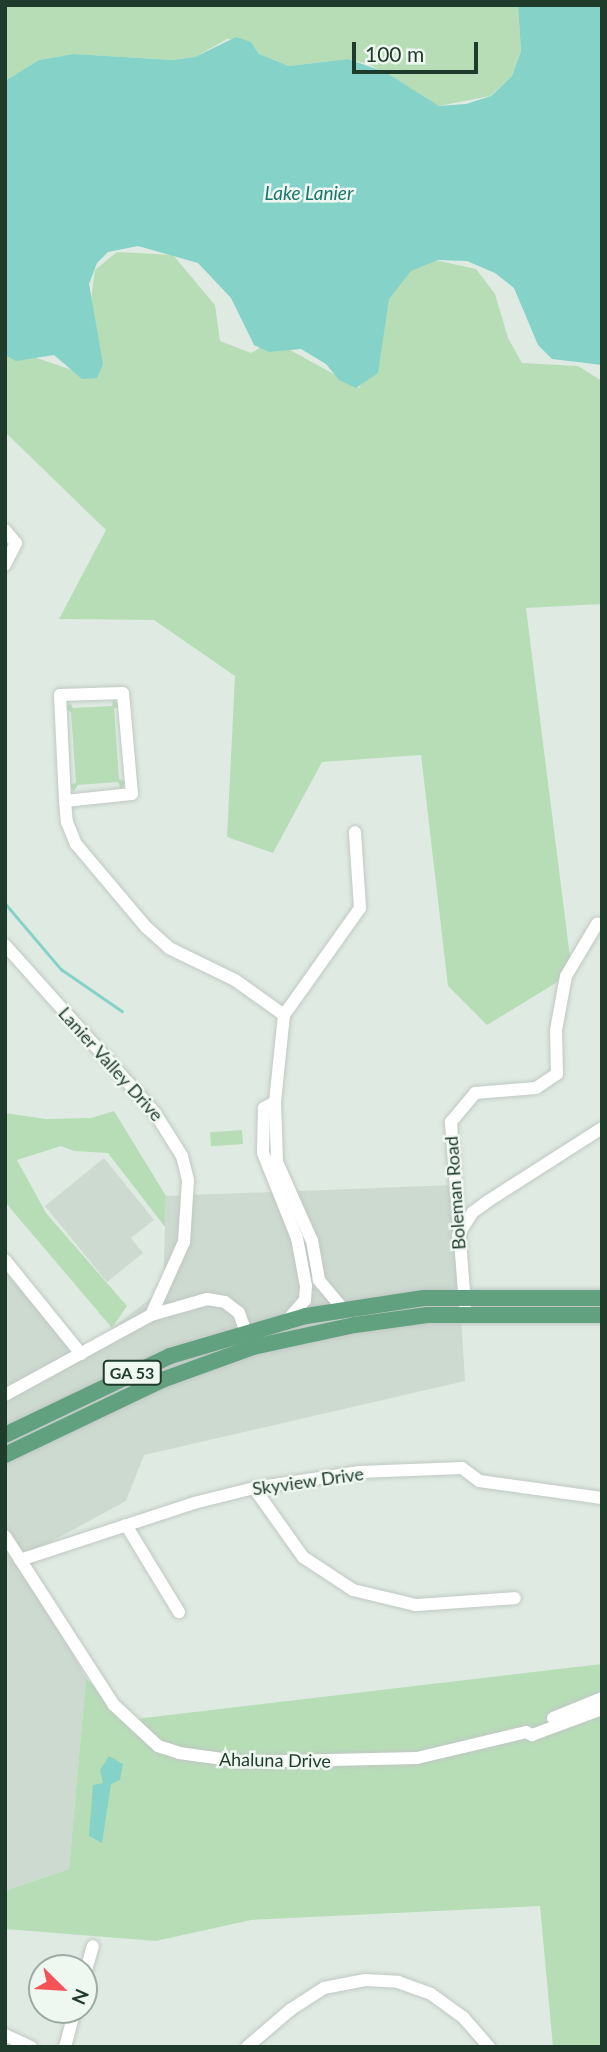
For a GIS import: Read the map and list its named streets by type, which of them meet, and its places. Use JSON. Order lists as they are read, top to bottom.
{
  "streets": {
    "main road": ["GA 53"],
    "street": [
      "Lanier Valley Drive",
      "Boleman Road",
      "Skyview Drive",
      "Ahaluna Drive"
    ]
  },
  "crossings": [
    ["Boleman Road", "GA 53"],
    ["Skyview Drive", "Ahaluna Drive"]
  ],
  "water": ["Lake Lanier"],
  "scale_bar": "100 m",
  "north": "bottom right"
}
